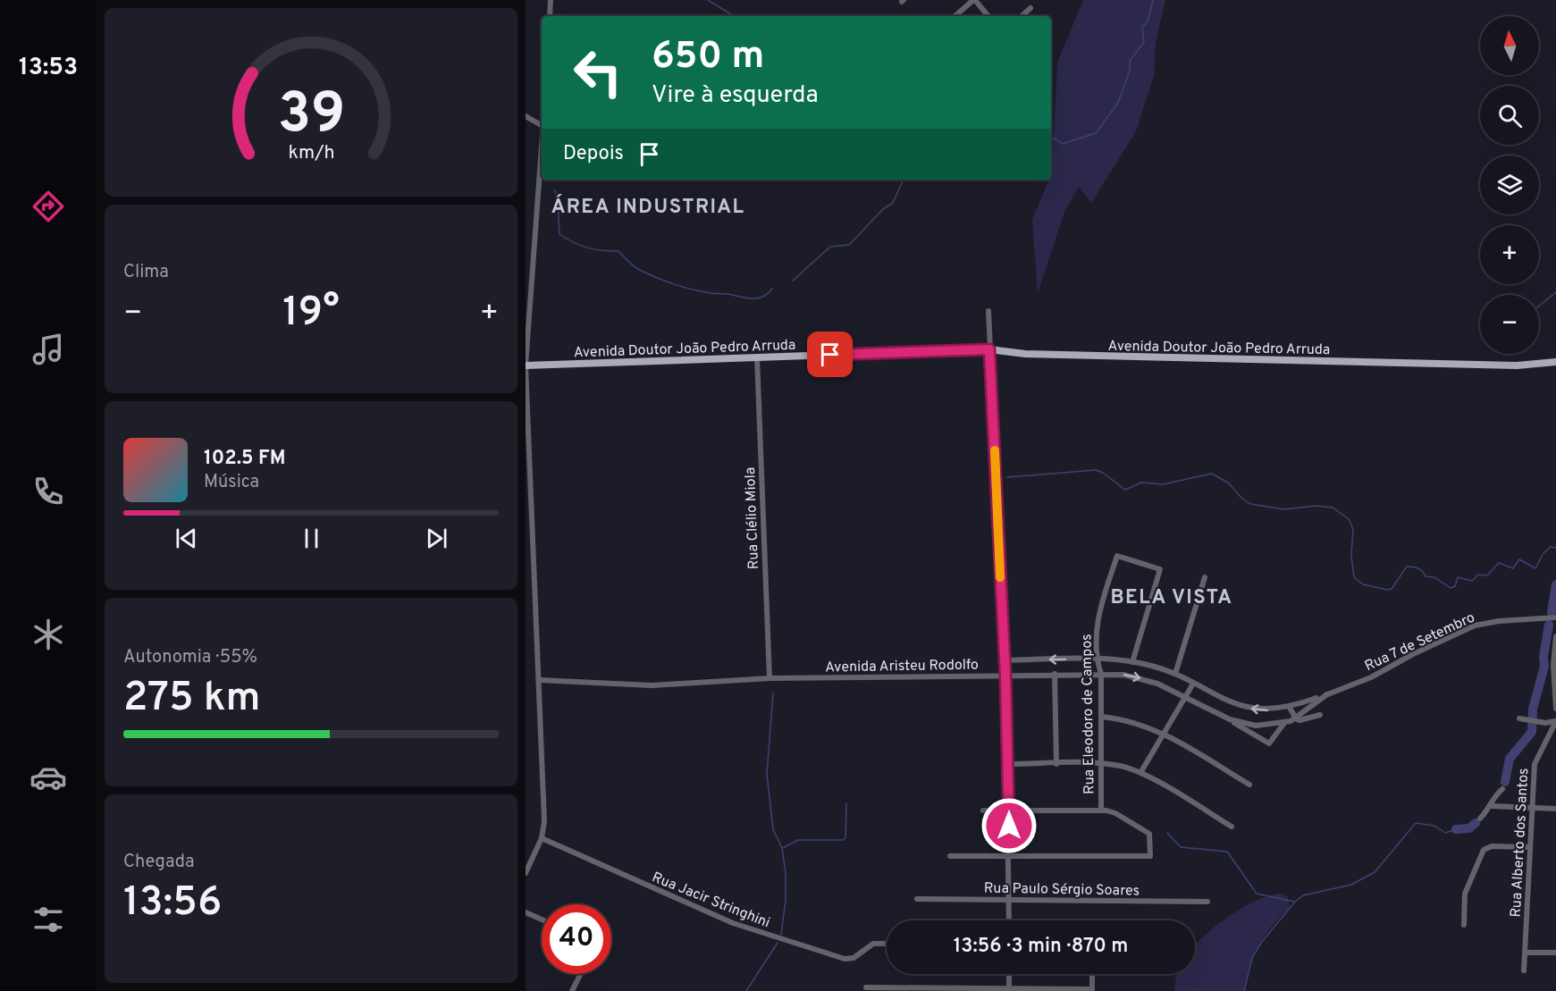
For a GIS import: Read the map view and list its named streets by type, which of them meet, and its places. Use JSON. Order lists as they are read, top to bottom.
{
  "streets": {
    "main road": ["Avenida Doutor João Pedro Arruda"],
    "street": [
      "Rua Clélio Miola",
      "Rua 7 de Setembro",
      "Avenida Aristeu Rodolfo",
      "Rua Eleodoro de Campos",
      "Rua Alberto dos Santos",
      "Rua Paulo Sérgio Soares",
      "Rua Jacir Stringhini"
    ]
  },
  "crossings": [
    ["Avenida Doutor João Pedro Arruda", "Rua Clélio Miola"],
    ["Rua Clélio Miola", "Avenida Aristeu Rodolfo"],
    ["Rua 7 de Setembro", "Avenida Aristeu Rodolfo"],
    ["Avenida Aristeu Rodolfo", "Rua Eleodoro de Campos"]
  ],
  "districts": ["ÁREA INDUSTRIAL", "BELA VISTA"],
  "north": "top",
  "page": {
    "tabs": "13:53",
    "map_buttons": ["+", "−"],
    "turn": ["650 m", "Vire à esquerda"],
    "then": "Depois",
    "tile": [
      "Clima",
      ["Autonomia · 55%", "275 km"],
      ["Chegada", "13:56"]
    ],
    "heat": ["−", "19°", "+"],
    "song": ["102.5 FM", "Música"],
    "limit": "40",
    "trip": "13:56 · 3 min · 870 m",
    "gauge": ["39", "km/h"]
  }
}
